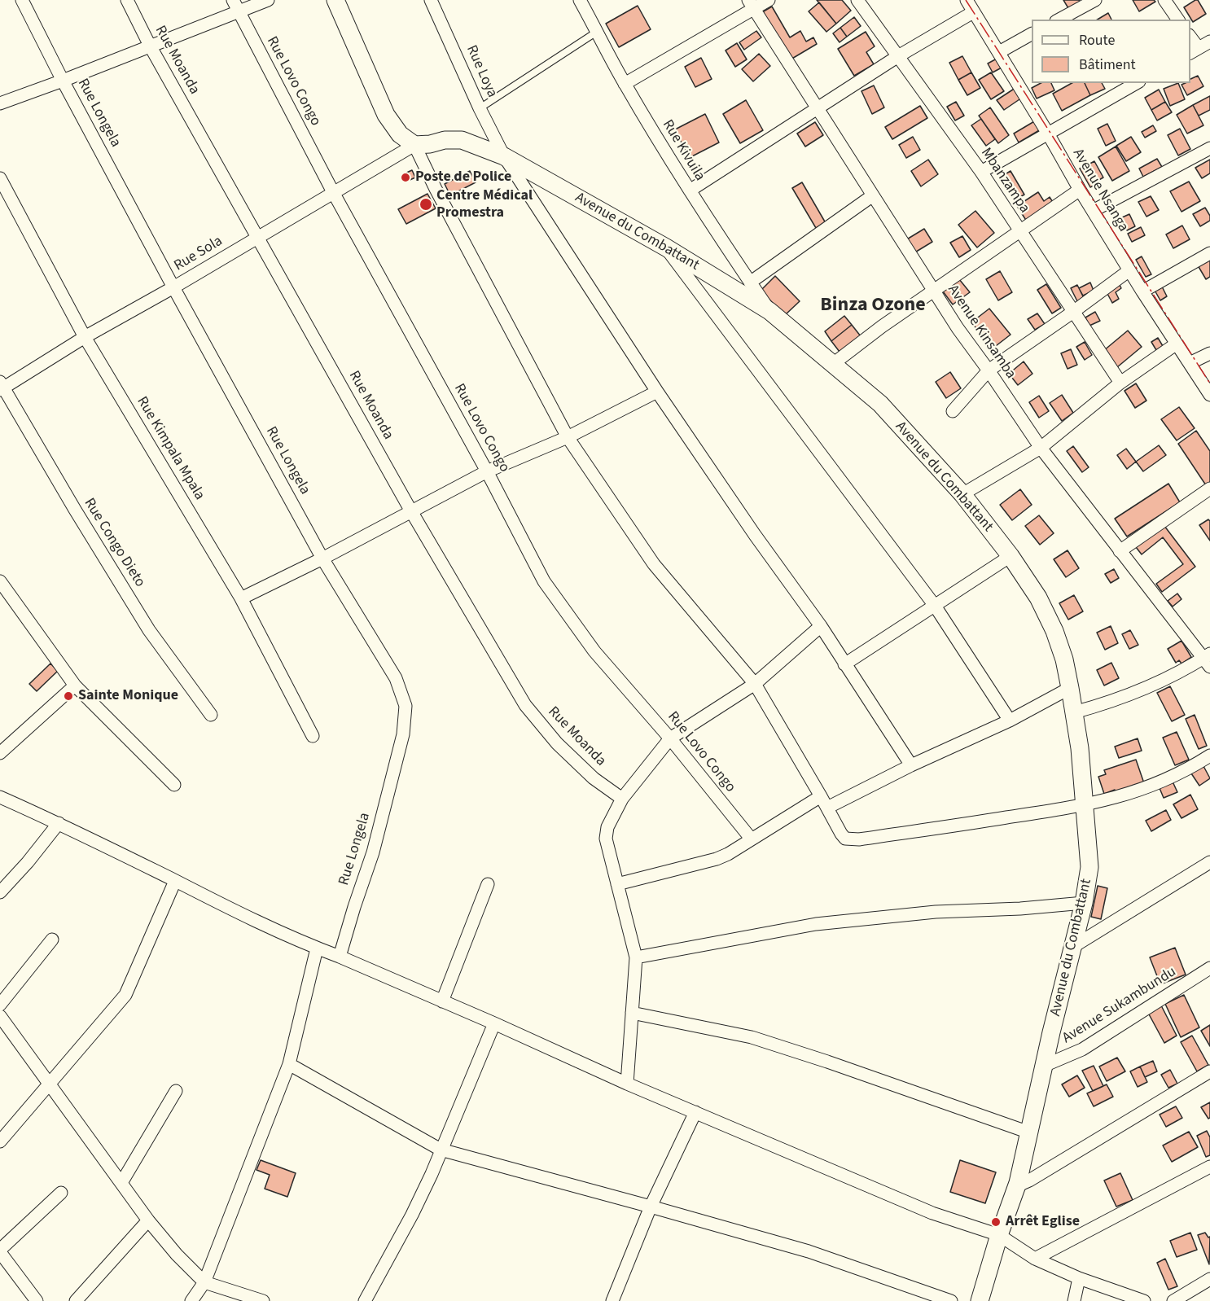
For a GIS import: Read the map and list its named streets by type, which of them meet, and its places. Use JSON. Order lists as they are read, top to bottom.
{
  "streets": {
    "street": [
      "Rue Moanda",
      "Rue Loya",
      "Rue Lovo Congo",
      "Rue Longela",
      "Rue Kivuila",
      "Mbanzampa",
      "Avenue Nsanga",
      "Avenue du Combattant",
      "Rue Sola",
      "Avenue Kinsamba",
      "Rue Kimpala Mpala",
      "Rue Congo Dieto",
      "Avenue Sukambundu"
    ]
  },
  "crossings": [
    ["Rue Moanda", "Rue Sola"],
    ["Rue Loya", "Avenue du Combattant"],
    ["Rue Lovo Congo", "Rue Sola"],
    ["Rue Longela", "Rue Sola"],
    ["Rue Kivuila", "Avenue du Combattant"],
    ["Avenue du Combattant", "Rue Sola"],
    ["Avenue du Combattant", "Avenue Sukambundu"],
    ["Rue Sola", "Rue Kimpala Mpala"],
    ["Rue Sola", "Rue Congo Dieto"]
  ],
  "districts": ["Binza Ozone"],
  "places": [
    "Poste de Police",
    "Centre Médical Promestra",
    "Sainte Monique",
    "Arrêt Eglise"
  ],
  "legend": ["Route", "Bâtiment"]
}
